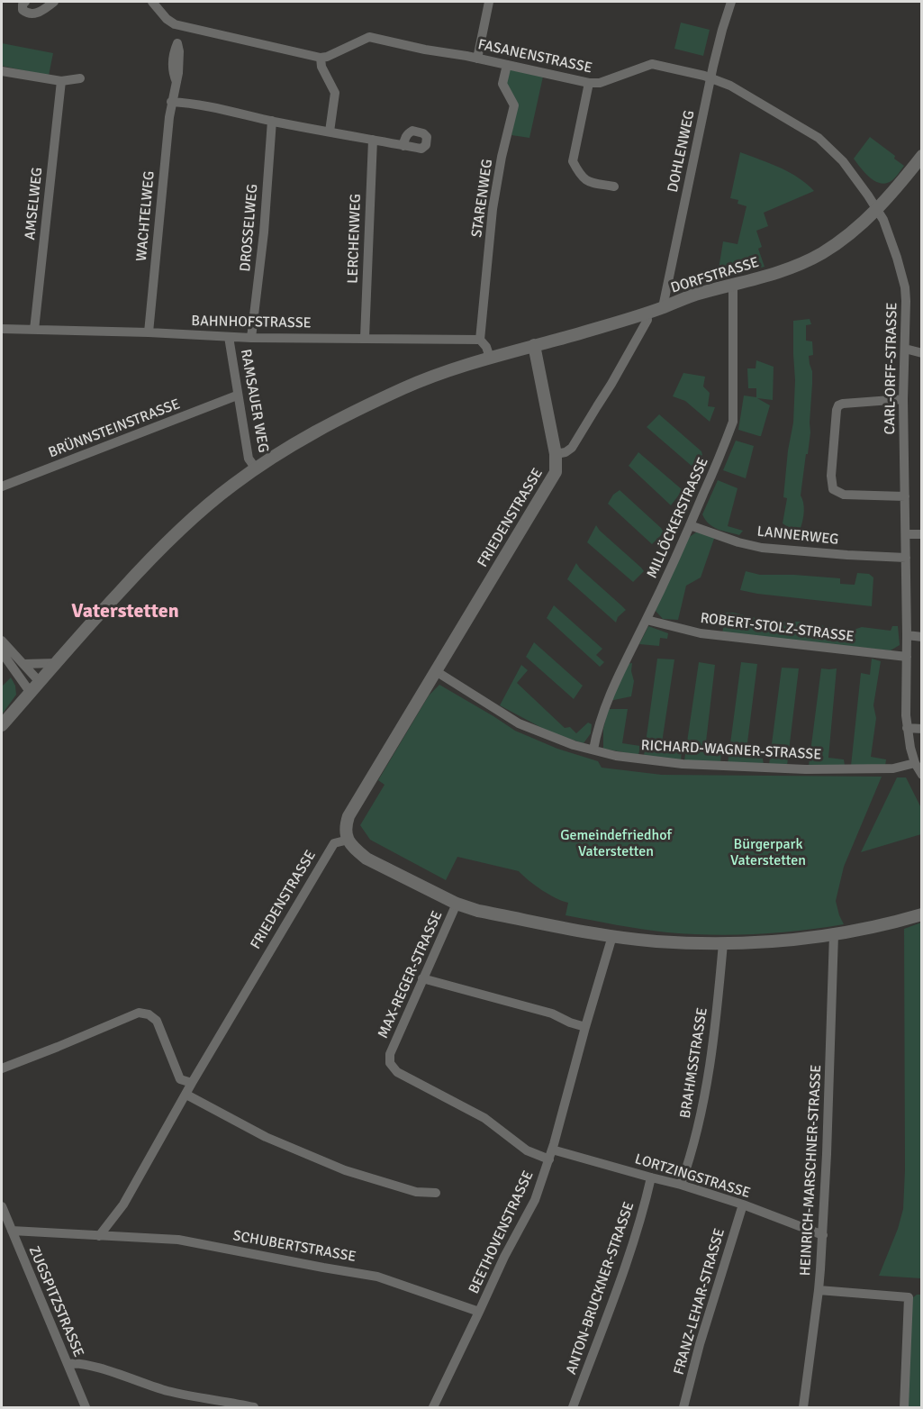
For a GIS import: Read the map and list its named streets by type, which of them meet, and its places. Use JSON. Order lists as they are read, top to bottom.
{
  "streets": {
    "street": [
      "FASANENSTRASSE",
      "DOHLENWEG",
      "STARENWEG",
      "AMSELWEG",
      "WACHTELWEG",
      "DROSSELWEG",
      "LERCHENWEG",
      "DORFSTRASSE",
      "BAHNHOFSTRASSE",
      "CARL-ORFF-STRASSE",
      "RAMSAUER WEG",
      "BRÜNNSTEINSTRASSE",
      "FRIEDENSTRASSE",
      "MILLÖCKERSTRASSE",
      "LANNERWEG",
      "ROBERT-STOLZ-STRASSE",
      "RICHARD-WAGNER-STRASSE",
      "MAX-REGER-STRASSE",
      "BRAHMSSTRASSE",
      "HEINRICH-MARSCHNER-STRASSE",
      "LORTZINGSTRASSE",
      "BEETHOVENSTRASSE",
      "SCHUBERTSTRASSE",
      "ANTON-BRUCKNER-STRASSE",
      "ZUGSPITZSTRASSE",
      "FRANZ-LEHAR-STRASSE"
    ]
  },
  "crossings": [
    ["FASANENSTRASSE", "DOHLENWEG"],
    ["FASANENSTRASSE", "STARENWEG"],
    ["FASANENSTRASSE", "DORFSTRASSE"],
    ["FASANENSTRASSE", "CARL-ORFF-STRASSE"],
    ["DOHLENWEG", "DORFSTRASSE"],
    ["STARENWEG", "BAHNHOFSTRASSE"],
    ["AMSELWEG", "BAHNHOFSTRASSE"],
    ["WACHTELWEG", "BAHNHOFSTRASSE"],
    ["DROSSELWEG", "BAHNHOFSTRASSE"],
    ["LERCHENWEG", "BAHNHOFSTRASSE"],
    ["DORFSTRASSE", "CARL-ORFF-STRASSE"],
    ["DORFSTRASSE", "RAMSAUER WEG"],
    ["DORFSTRASSE", "FRIEDENSTRASSE"],
    ["DORFSTRASSE", "MILLÖCKERSTRASSE"],
    ["BAHNHOFSTRASSE", "RAMSAUER WEG"],
    ["CARL-ORFF-STRASSE", "LANNERWEG"],
    ["CARL-ORFF-STRASSE", "ROBERT-STOLZ-STRASSE"],
    ["CARL-ORFF-STRASSE", "RICHARD-WAGNER-STRASSE"],
    ["RAMSAUER WEG", "BRÜNNSTEINSTRASSE"],
    ["FRIEDENSTRASSE", "RICHARD-WAGNER-STRASSE"],
    ["FRIEDENSTRASSE", "SCHUBERTSTRASSE"],
    ["MILLÖCKERSTRASSE", "LANNERWEG"],
    ["MILLÖCKERSTRASSE", "ROBERT-STOLZ-STRASSE"],
    ["MILLÖCKERSTRASSE", "RICHARD-WAGNER-STRASSE"],
    ["MAX-REGER-STRASSE", "LORTZINGSTRASSE"],
    ["MAX-REGER-STRASSE", "BEETHOVENSTRASSE"],
    ["BRAHMSSTRASSE", "LORTZINGSTRASSE"],
    ["HEINRICH-MARSCHNER-STRASSE", "LORTZINGSTRASSE"],
    ["LORTZINGSTRASSE", "BEETHOVENSTRASSE"],
    ["LORTZINGSTRASSE", "ANTON-BRUCKNER-STRASSE"],
    ["LORTZINGSTRASSE", "FRANZ-LEHAR-STRASSE"],
    ["BEETHOVENSTRASSE", "SCHUBERTSTRASSE"]
  ],
  "districts": ["Vaterstetten"],
  "parks": ["Gemeindefriedhof Vaterstetten", "Bürgerpark Vaterstetten"]
}
